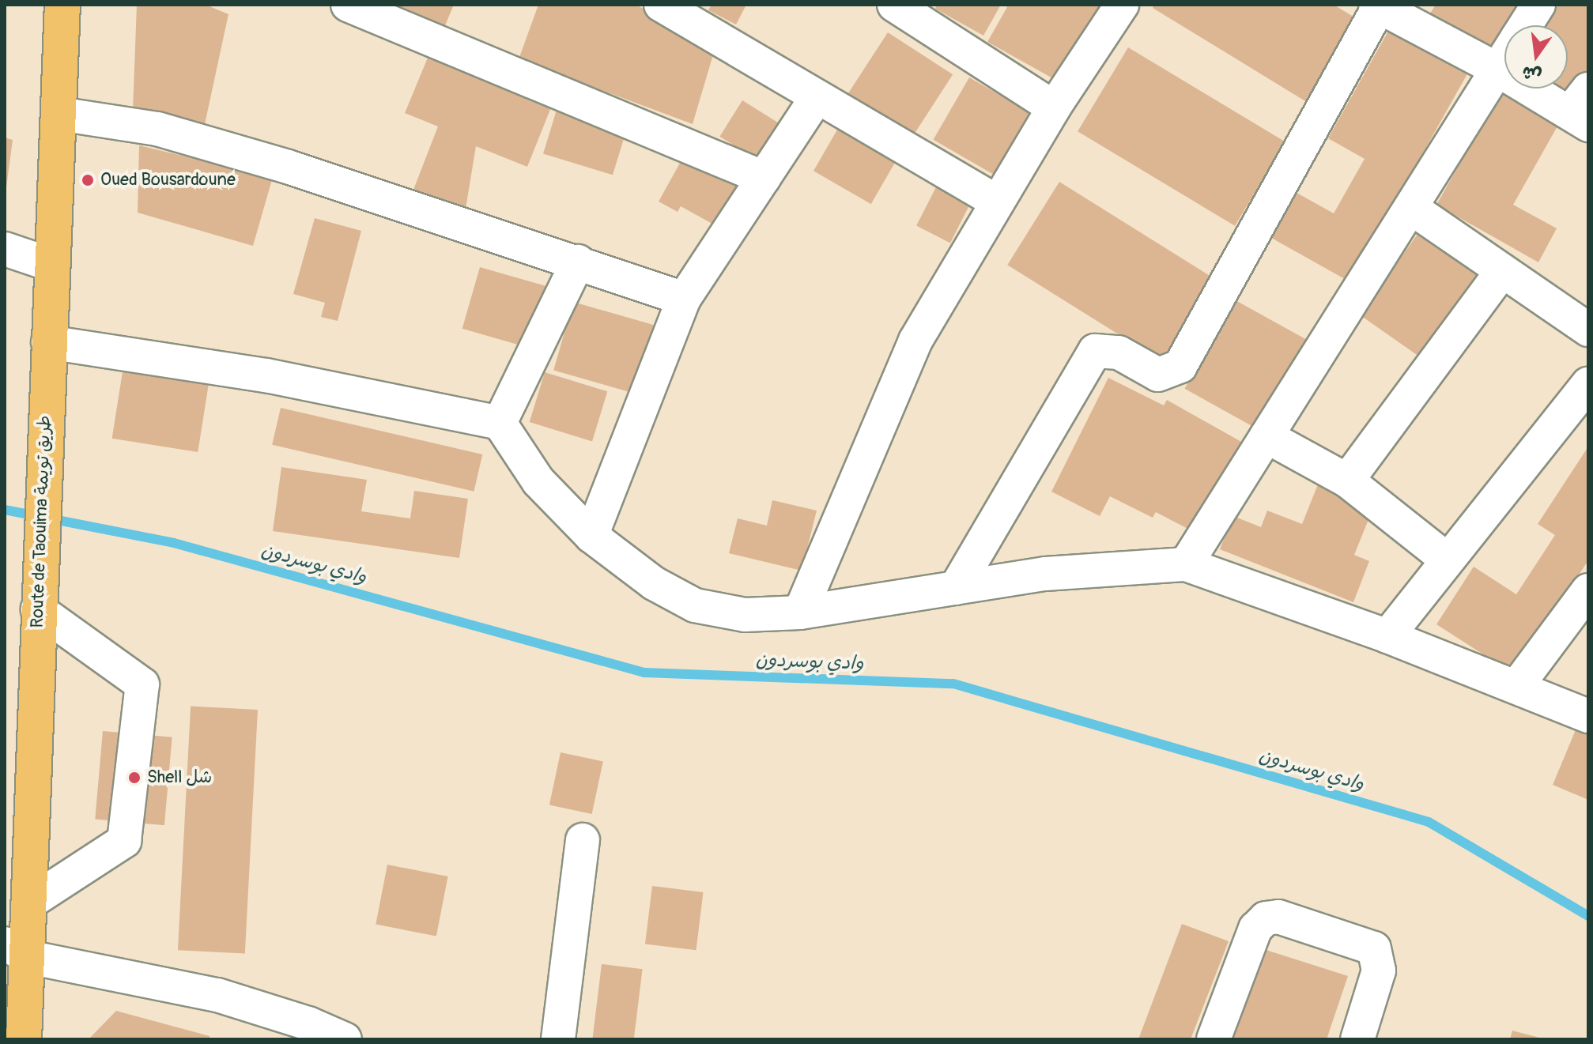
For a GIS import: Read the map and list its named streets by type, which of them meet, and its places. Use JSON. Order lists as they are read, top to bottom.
{
  "streets": {
    "main road": ["Route de Taouima طريق تويمة"]
  },
  "water": ["وادي بوسردون"],
  "places": ["Oued Bousardoune", "Shell شل"],
  "north": "bottom"
}
